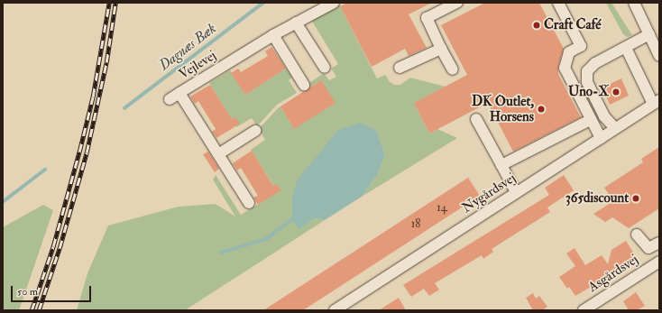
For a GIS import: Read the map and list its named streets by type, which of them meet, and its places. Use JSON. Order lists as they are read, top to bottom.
{
  "streets": {
    "street": ["Vejlevej", "Nygårdsvej", "Asgårdsvej"]
  },
  "water": ["Dagnæs Bæk"],
  "places": [
    "Craft Café",
    "Uno-X",
    "DK Outlet, Horsens",
    "365discount"
  ],
  "house_numbers": ["14", "18"],
  "scale_bar": "50 m"
}
